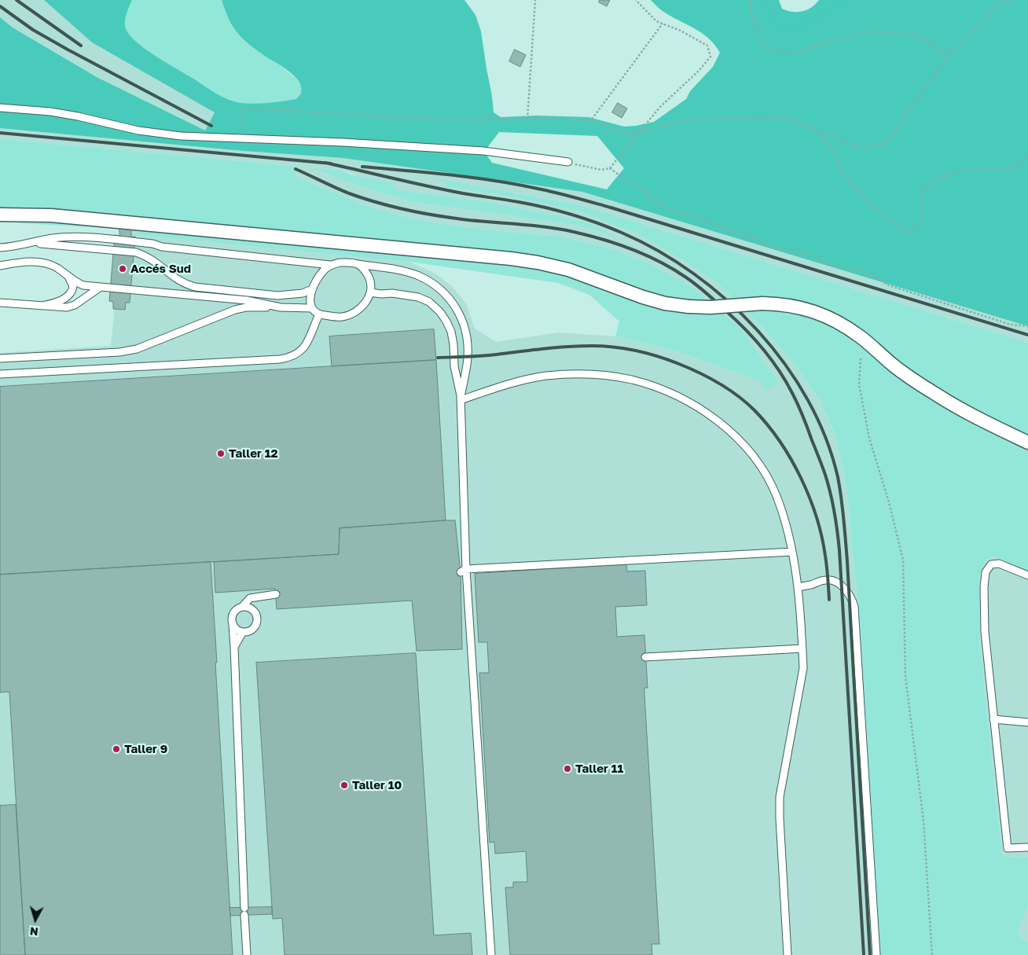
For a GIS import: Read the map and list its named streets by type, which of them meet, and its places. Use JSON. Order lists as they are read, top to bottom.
{
  "places": [
    "Accés Sud",
    "Taller 12",
    "Taller 9",
    "Taller 11",
    "Taller 10"
  ],
  "north": "bottom"
}
